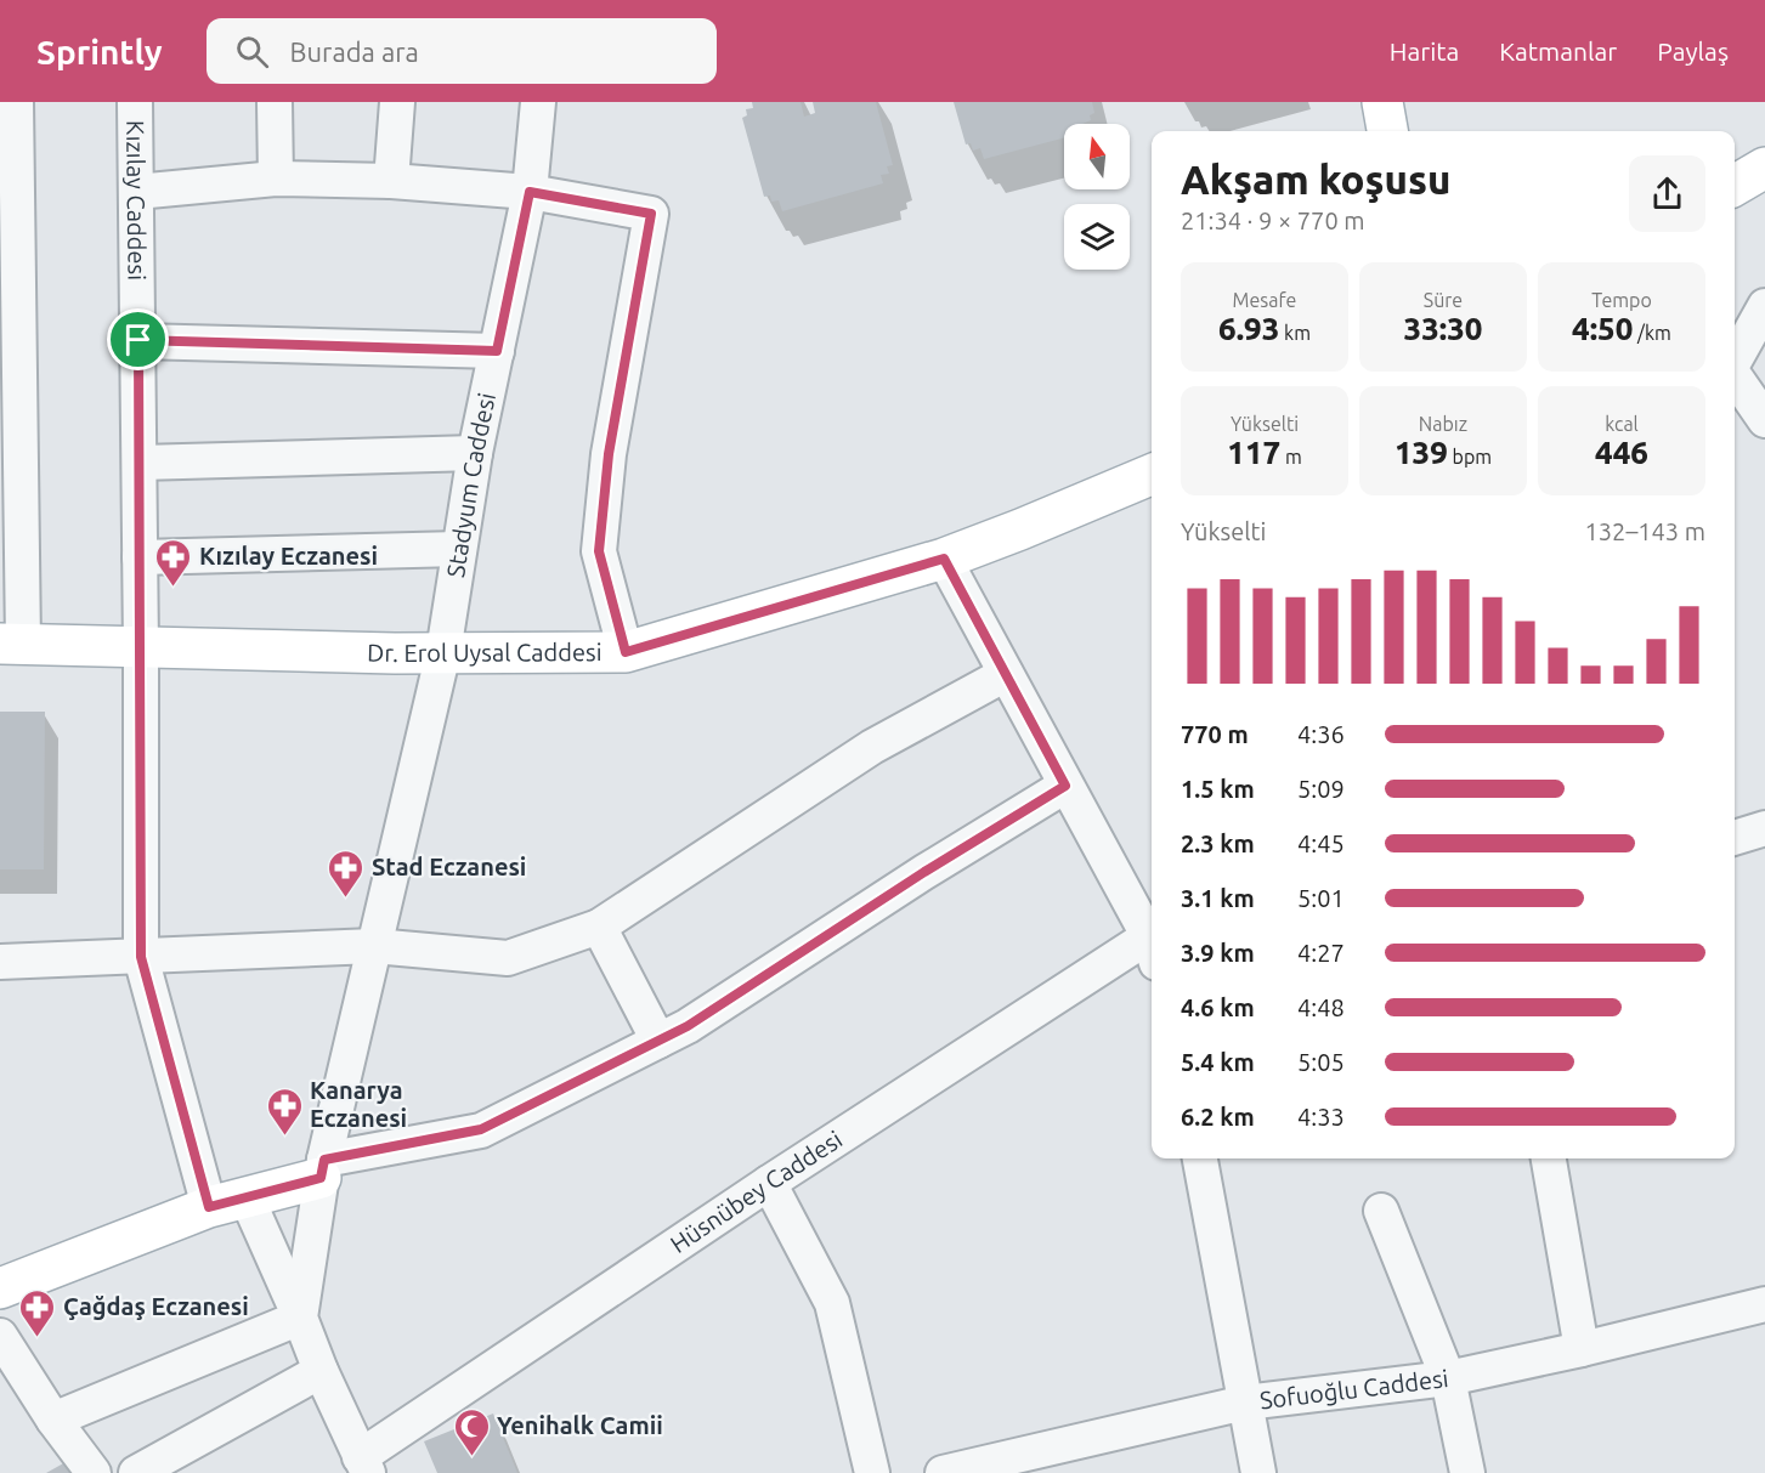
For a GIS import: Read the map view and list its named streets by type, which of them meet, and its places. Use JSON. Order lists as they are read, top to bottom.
{
  "streets": {
    "main road": ["Dr. Erol Uysal Caddesi"],
    "street": [
      "Kızılay Caddesi",
      "Stadyum Caddesi",
      "Hüsnübey Caddesi",
      "Sofuoğlu Caddesi"
    ]
  },
  "crossings": [
    ["Kızılay Caddesi", "Dr. Erol Uysal Caddesi"],
    ["Stadyum Caddesi", "Dr. Erol Uysal Caddesi"]
  ],
  "places": {
    "pharmacy": [
      "Kızılay Eczanesi",
      "Stad Eczanesi",
      "Kanarya Eczanesi",
      "Çağdaş Eczanesi"
    ],
    "mosque": ["Yenihalk Camii"]
  },
  "north": "top",
  "page": {
    "header": "Sprintly",
    "search": "Burada ara",
    "nav": ["Harita", "Katmanlar", "Paylaş"],
    "heading": ["Akşam koşusu", "21:34 · 9 × 770 m"],
    "stats": [
      ["Mesafe", "6.93 km"],
      ["Süre", "33:30"],
      ["Tempo", "4:50 /km"],
      ["Yükselti", "117 m"],
      ["Nabız", "139 bpm"],
      ["kcal", "446"]
    ],
    "chart": ["Yükselti", "132–143 m"],
    "list": [
      {
        "name": "770 m",
        "note": "4:36"
      },
      {
        "name": "1.5 km",
        "note": "5:09"
      },
      {
        "name": "2.3 km",
        "note": "4:45"
      },
      {
        "name": "3.1 km",
        "note": "5:01"
      },
      {
        "name": "3.9 km",
        "note": "4:27"
      },
      {
        "name": "4.6 km",
        "note": "4:48"
      },
      {
        "name": "5.4 km",
        "note": "5:05"
      },
      {
        "name": "6.2 km",
        "note": "4:33"
      }
    ]
  }
}
